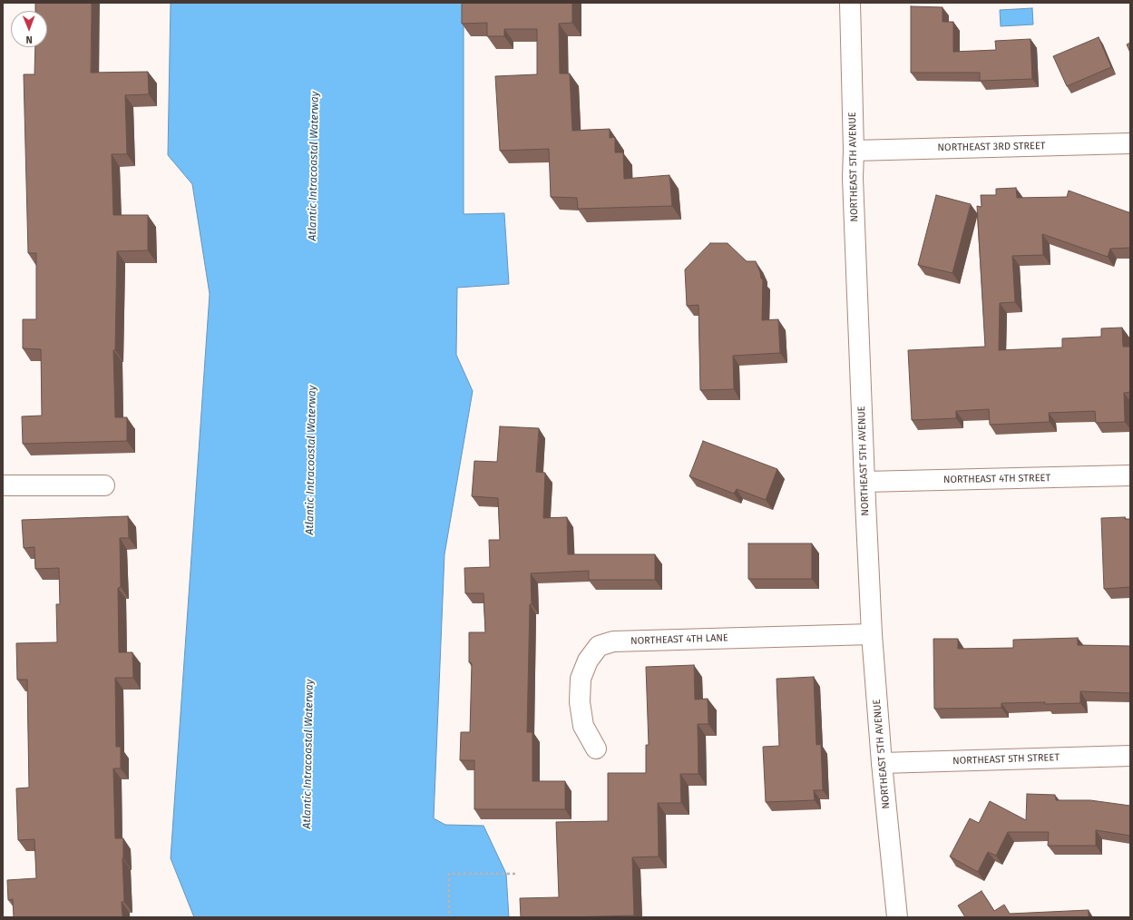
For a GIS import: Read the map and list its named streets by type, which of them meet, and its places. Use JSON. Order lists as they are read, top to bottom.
{
  "streets": {
    "street": [
      "NORTHEAST 3RD STREET",
      "NORTHEAST 5TH AVENUE",
      "NORTHEAST 4TH STREET",
      "NORTHEAST 4TH LANE",
      "NORTHEAST 5TH STREET"
    ]
  },
  "crossings": [
    ["NORTHEAST 3RD STREET", "NORTHEAST 5TH AVENUE"],
    ["NORTHEAST 5TH AVENUE", "NORTHEAST 4TH STREET"],
    ["NORTHEAST 5TH AVENUE", "NORTHEAST 4TH LANE"],
    ["NORTHEAST 5TH AVENUE", "NORTHEAST 5TH STREET"]
  ],
  "water": ["Atlantic Intracoastal Waterway"],
  "north": "bottom"
}
